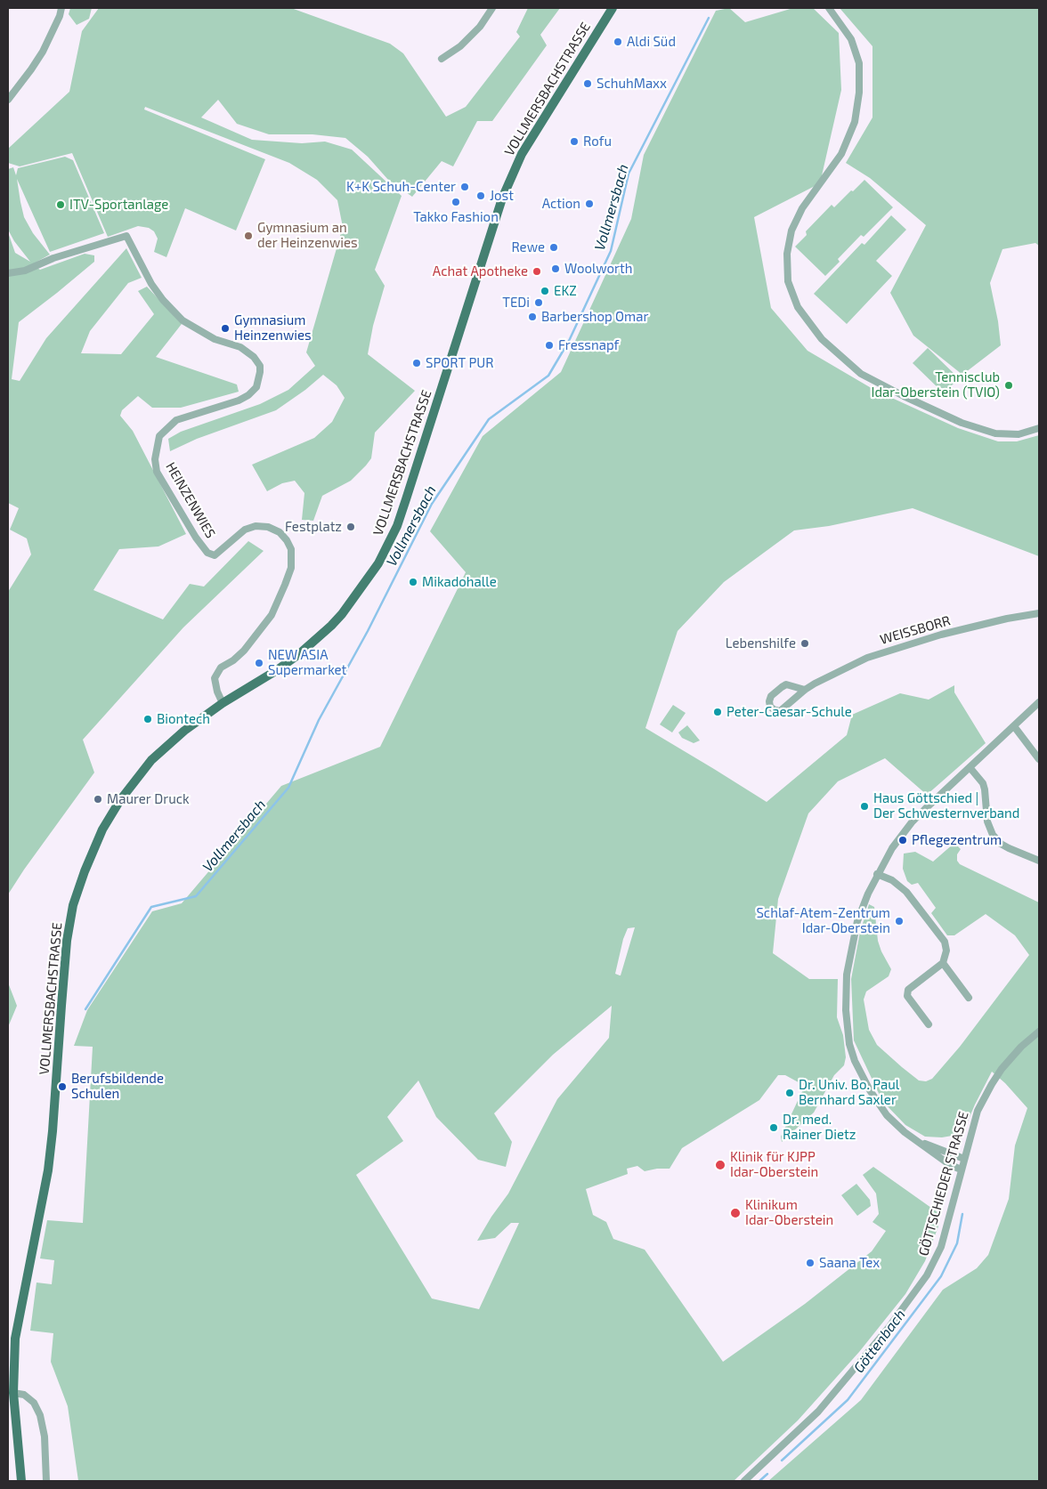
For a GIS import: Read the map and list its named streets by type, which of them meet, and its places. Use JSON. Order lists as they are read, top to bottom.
{
  "streets": {
    "main road": ["VOLLMERSBACHSTRASSE"],
    "street": ["HEINZENWIES", "WEISSBORR", "GÖTTSCHIEDER STRASSE"]
  },
  "crossings": [
    ["VOLLMERSBACHSTRASSE", "HEINZENWIES"]
  ],
  "water": ["Vollmersbach", "Göttenbach"],
  "places": [
    "Aldi Süd",
    "SchuhMaxx",
    "Rofu",
    "K+K Schuh-Center",
    "Jost",
    "Takko Fashion",
    "Action",
    "ITV-Sportanlage",
    "Gymnasium an der Heinzenwies",
    "Rewe",
    "Woolworth",
    "Achat Apotheke",
    "EKZ",
    "TEDi",
    "Barbershop Omar",
    "Gymnasium Heinzenwies",
    "Fressnapf",
    "SPORT PUR",
    "Tennisclub Idar-Oberstein (TVIO)",
    "Festplatz",
    "Mikadohalle",
    "Lebenshilfe",
    "NEW ASIA Supermarket",
    "Peter-Caesar-Schule",
    "Biontech",
    "Maurer Druck",
    "Haus Göttschied | Der Schwesternverband",
    "Pflegezentrum",
    "Schlaf-Atem-Zentrum Idar-Oberstein",
    "Berufsbildende Schulen",
    "Dr. Univ. Bo. Paul Bernhard Saxler",
    "Dr. med. Rainer Dietz",
    "Klinik für KJPP Idar-Oberstein",
    "Klinikum Idar-Oberstein",
    "Saana Tex"
  ]
}
